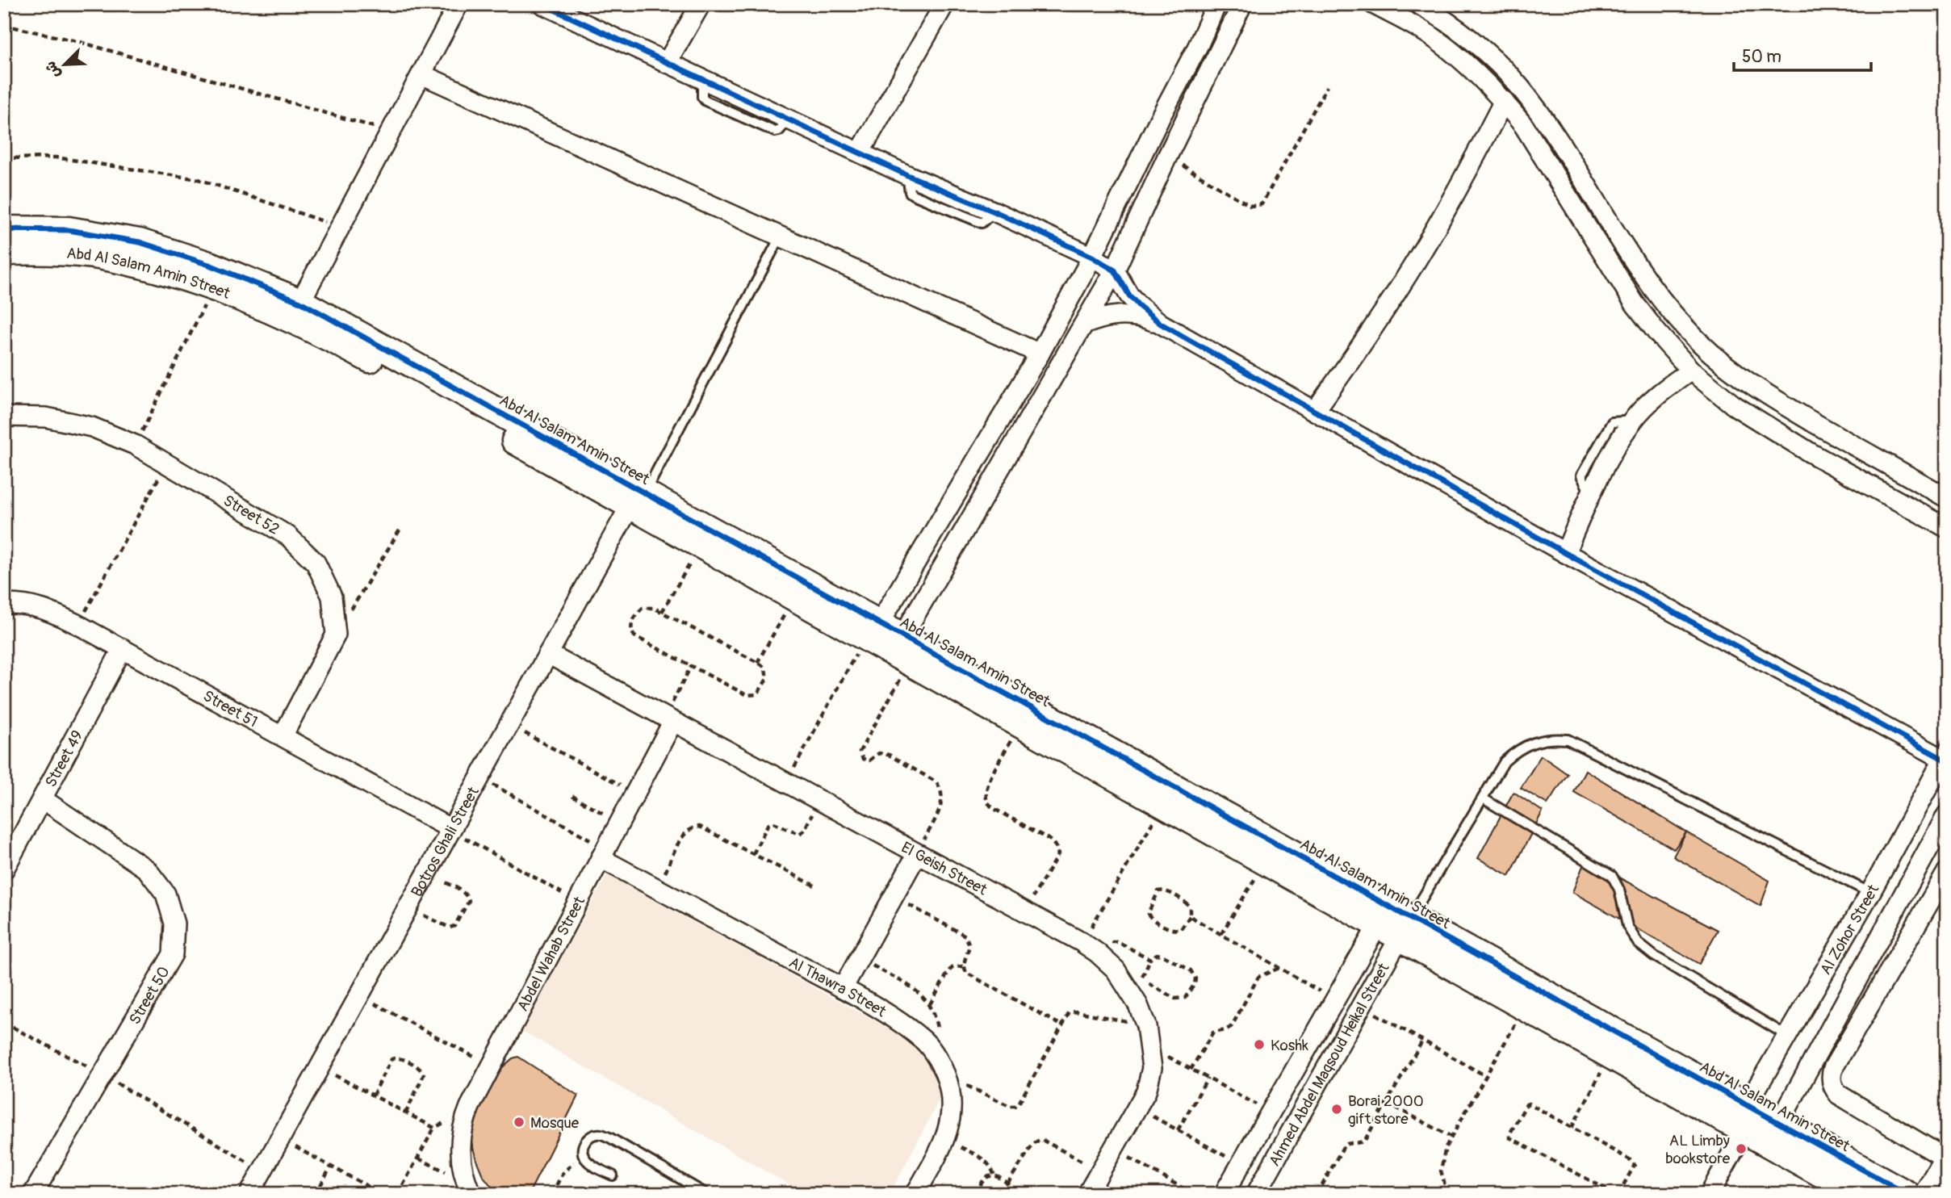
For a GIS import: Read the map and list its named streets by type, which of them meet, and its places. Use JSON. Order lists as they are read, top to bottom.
{
  "streets": {
    "street": [
      "Abd Al Salam Amin Street",
      "Street 52",
      "Street 51",
      "Street 49",
      "Botros Ghali Street",
      "El Geish Street",
      "Al Zohor Street",
      "Abdel Wahab Street",
      "Al Thawra Street",
      "Street 50",
      "Ahmed Abdel Maqsoud Heikal Street"
    ]
  },
  "crossings": [
    ["Abd Al Salam Amin Street", "Botros Ghali Street"],
    ["Abd Al Salam Amin Street", "Al Zohor Street"],
    ["Abd Al Salam Amin Street", "Ahmed Abdel Maqsoud Heikal Street"],
    ["Street 51", "Street 49"],
    ["Street 51", "Botros Ghali Street"],
    ["Street 49", "Street 50"],
    ["Botros Ghali Street", "El Geish Street"],
    ["El Geish Street", "Abdel Wahab Street"],
    ["Abdel Wahab Street", "Al Thawra Street"]
  ],
  "places": [
    "Koshk",
    "Borai 2000 gift store",
    "Mosque",
    "AL Limby bookstore"
  ],
  "scale_bar": "50 m",
  "north": "bottom left"
}
